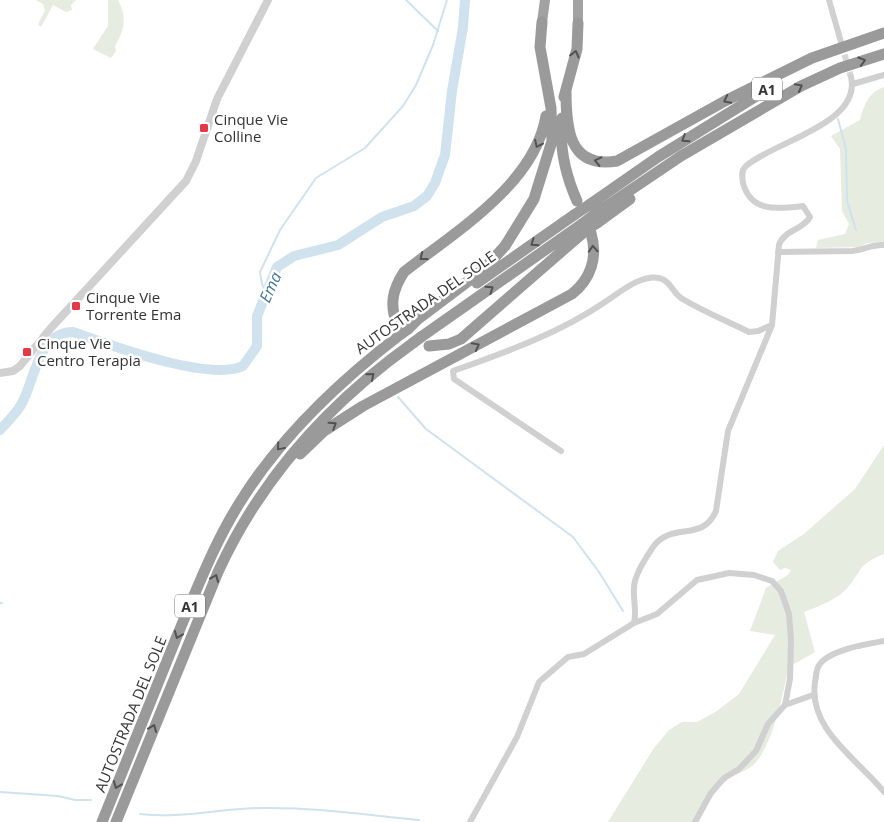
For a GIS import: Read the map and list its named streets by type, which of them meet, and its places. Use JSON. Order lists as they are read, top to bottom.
{
  "streets": {
    "highway": ["A1", "AUTOSTRADA DEL SOLE"]
  },
  "water": ["Ema"],
  "places": {
    "transit": ["Cinque Vie Colline", "Cinque Vie Torrente Ema", "Cinque Vie Centro Terapia"]
  }
}
